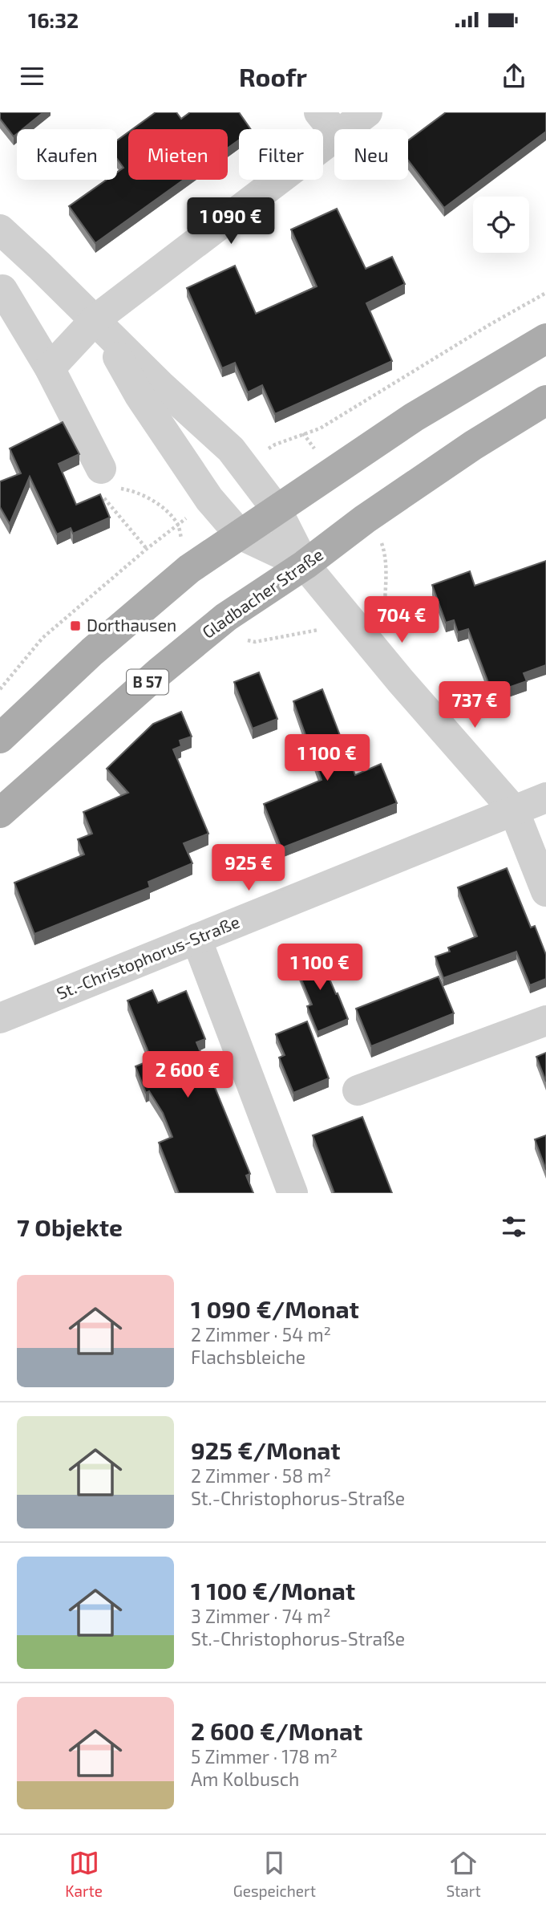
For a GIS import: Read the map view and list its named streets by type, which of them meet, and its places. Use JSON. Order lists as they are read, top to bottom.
{
  "streets": {
    "main road": ["Gladbacher Straße", "B 57"],
    "street": ["St.-Christophorus-Straße"]
  },
  "places": {
    "transit": ["Dorthausen"]
  },
  "page": {
    "status": "16:32",
    "header": "Roofr",
    "chip": [
      "Kaufen",
      "Mieten",
      "Filter",
      "Neu"
    ],
    "price": [
      "1 090 €",
      "704 €",
      "737 €",
      "1 100 €",
      "925 €",
      "1 100 €",
      "2 600 €"
    ],
    "heading": "7 Objekte",
    "list": [
      {
        "name": "1 090 €/Monat",
        "note": "2 Zimmer · 54 m² · Flachsbleiche"
      },
      {
        "name": "925 €/Monat",
        "note": "2 Zimmer · 58 m² · St.-Christophorus-Straße"
      },
      {
        "name": "1 100 €/Monat",
        "note": "3 Zimmer · 74 m² · St.-Christophorus-Straße"
      },
      {
        "name": "2 600 €/Monat",
        "note": "5 Zimmer · 178 m² · Am Kolbusch"
      }
    ],
    "tabs": ["Karte", "Gespeichert", "Start"]
  }
}
